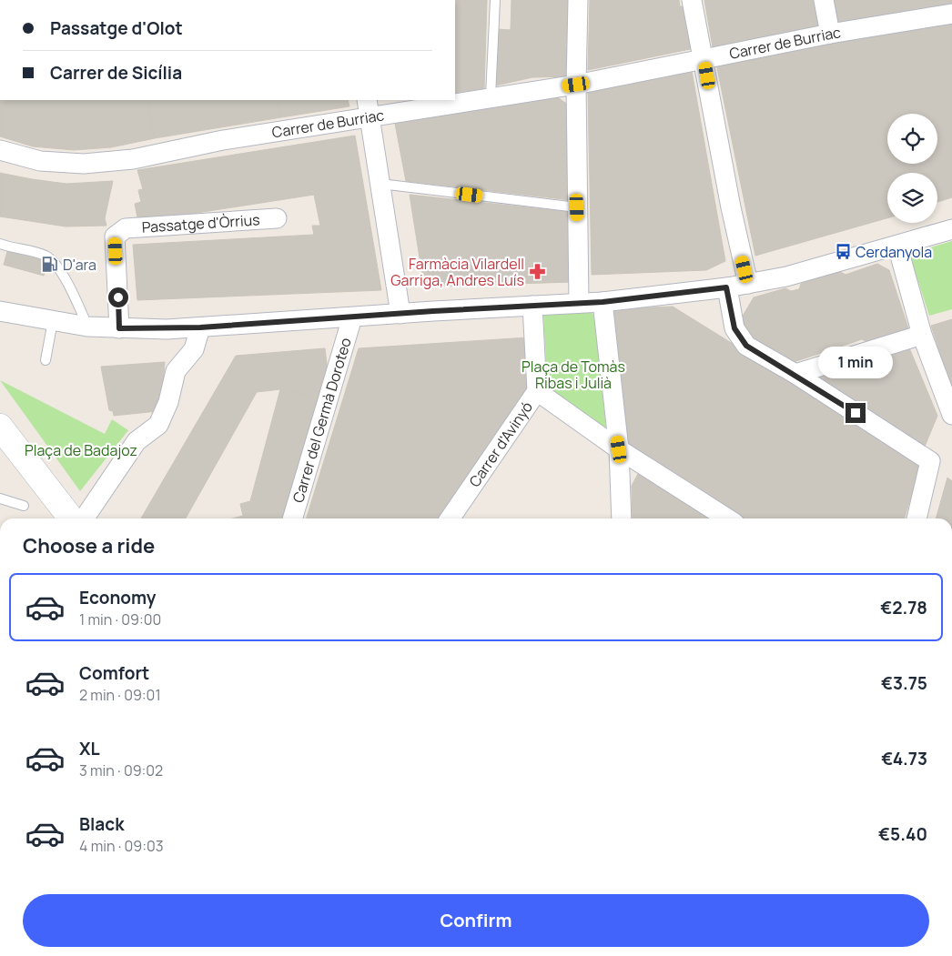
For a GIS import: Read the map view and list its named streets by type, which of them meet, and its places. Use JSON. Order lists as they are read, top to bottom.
{
  "streets": {
    "street": [
      "Carrer de Burriac",
      "Passatge d'Òrrius",
      "Carrer del Germà Doroteo",
      "Carrer d'Avinyó"
    ]
  },
  "parks": ["Plaça de Tomàs Ribas i Julià", "Plaça de Badajoz"],
  "places": {
    "bus stop": ["Cerdanyola"],
    "fuel station": ["D'ara"],
    "pharmacy": ["Farmàcia Vilardell Garriga, Andres Luís"]
  },
  "page": {
    "banner": ["Passatge d'Olot", "Carrer de Sicília"],
    "bubble": "1 min",
    "heading": "Choose a ride",
    "list": [
      {
        "name": "Economy",
        "note": "1 min · 09:00",
        "value": "€2.78"
      },
      {
        "name": "Comfort",
        "note": "2 min · 09:01",
        "value": "€3.75"
      },
      {
        "name": "XL",
        "note": "3 min · 09:02",
        "value": "€4.73"
      },
      {
        "name": "Black",
        "note": "4 min · 09:03",
        "value": "€5.40"
      }
    ],
    "buttons": "Confirm"
  }
}
